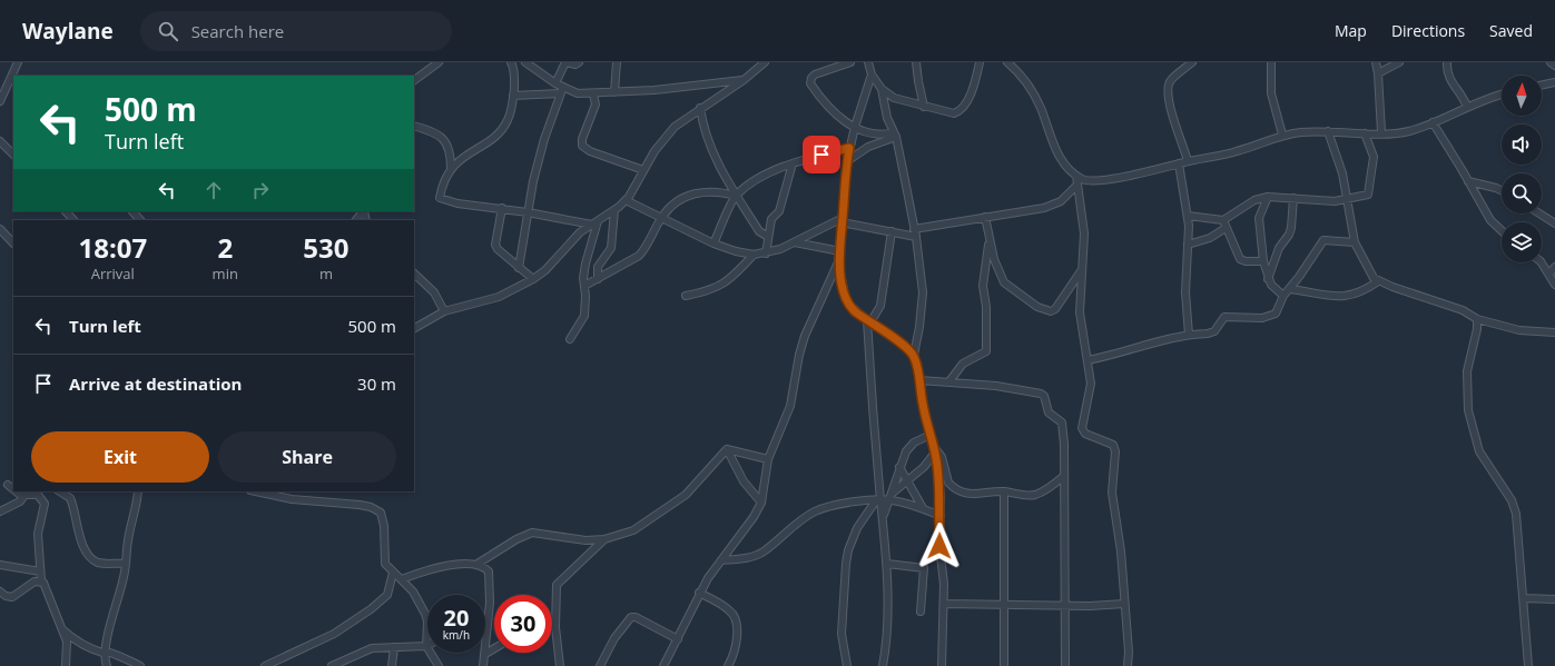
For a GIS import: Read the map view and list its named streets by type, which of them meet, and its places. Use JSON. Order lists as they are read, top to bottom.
{
  "north": "top",
  "page": {
    "header": "Waylane",
    "search": "Search here",
    "nav": ["Map", "Directions", "Saved"],
    "turn": ["500 m", "Turn left"],
    "eta": [
      "18:07",
      "Arrival",
      "2",
      "min",
      "530",
      "m"
    ],
    "list": [
      {
        "name": "Turn left",
        "value": "500 m"
      },
      {
        "name": "Arrive at destination",
        "value": "30 m"
      }
    ],
    "buttons": ["Exit", "Share"],
    "speed": "20 km/h",
    "limit": "30"
  }
}
